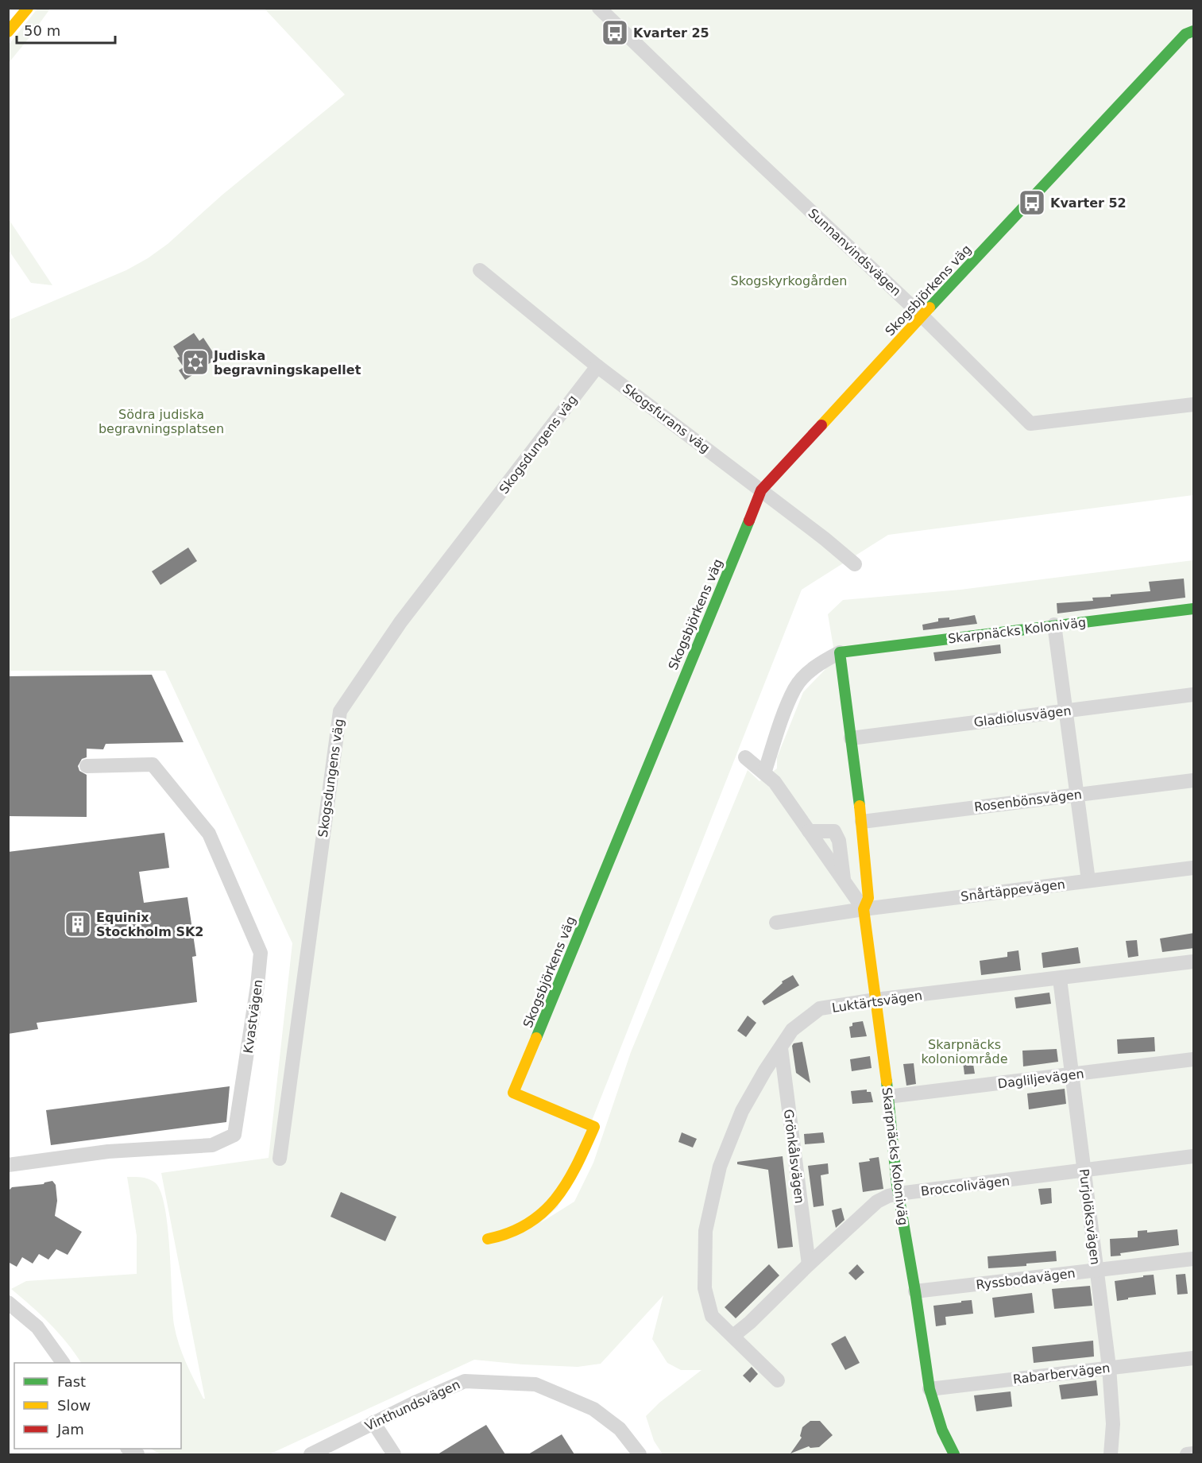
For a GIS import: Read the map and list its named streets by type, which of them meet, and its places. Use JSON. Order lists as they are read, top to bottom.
{
  "streets": {
    "street": [
      "Sunnanvindsvägen",
      "Skogsbjörkens väg",
      "Skogsfurans väg",
      "Skogsdungens väg",
      "Skarpnäcks Koloniväg",
      "Gladiolusvägen",
      "Rosenbönsvägen",
      "Snårtäppevägen",
      "Luktärtsvägen",
      "Kvastvägen",
      "Dagliljevägen",
      "Grönkålsvägen",
      "Broccolivägen",
      "Purjolöksvägen",
      "Ryssbodavägen",
      "Rabarbervägen",
      "Vinthundsvägen"
    ]
  },
  "crossings": [
    ["Sunnanvindsvägen", "Skogsbjörkens väg"],
    ["Skogsbjörkens väg", "Skogsfurans väg"],
    ["Skogsfurans väg", "Skogsdungens väg"],
    ["Skarpnäcks Koloniväg", "Gladiolusvägen"],
    ["Skarpnäcks Koloniväg", "Rosenbönsvägen"],
    ["Skarpnäcks Koloniväg", "Snårtäppevägen"],
    ["Skarpnäcks Koloniväg", "Luktärtsvägen"],
    ["Skarpnäcks Koloniväg", "Dagliljevägen"],
    ["Skarpnäcks Koloniväg", "Broccolivägen"],
    ["Skarpnäcks Koloniväg", "Ryssbodavägen"],
    ["Skarpnäcks Koloniväg", "Rabarbervägen"],
    ["Luktärtsvägen", "Grönkålsvägen"],
    ["Luktärtsvägen", "Broccolivägen"],
    ["Luktärtsvägen", "Purjolöksvägen"],
    ["Dagliljevägen", "Purjolöksvägen"],
    ["Grönkålsvägen", "Broccolivägen"],
    ["Broccolivägen", "Purjolöksvägen"],
    ["Purjolöksvägen", "Ryssbodavägen"],
    ["Purjolöksvägen", "Rabarbervägen"]
  ],
  "parks": ["Skogskyrkogården", "Södra judiska begravningsplatsen", "Skarpnäcks koloniområde"],
  "places": {
    "bus stop": ["Kvarter 25", "Kvarter 52"],
    "synagogue": ["Judiska begravningskapellet"],
    "building": ["Equinix Stockholm SK2"]
  },
  "legend": ["Fast", "Slow", "Jam"],
  "scale_bar": "50 m"
}
